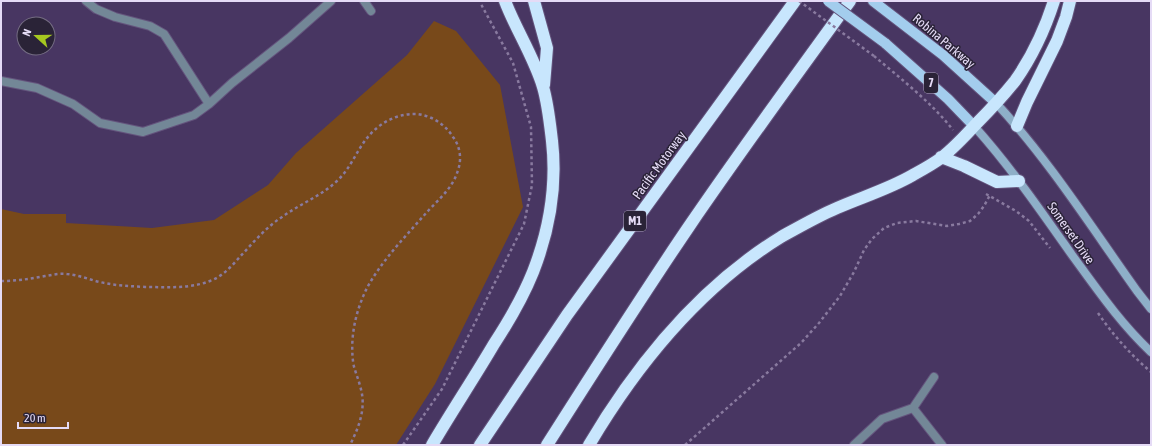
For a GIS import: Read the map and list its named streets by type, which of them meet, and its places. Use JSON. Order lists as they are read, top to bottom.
{
  "streets": {
    "highway": ["Pacific Motorway", "M1"],
    "main road": ["Robina Parkway", "7", "Somerset Drive"]
  },
  "crossings": [
    ["Robina Parkway", "Somerset Drive"],
    ["7", "Somerset Drive"]
  ],
  "scale_bar": "20 m",
  "north": "left"
}
